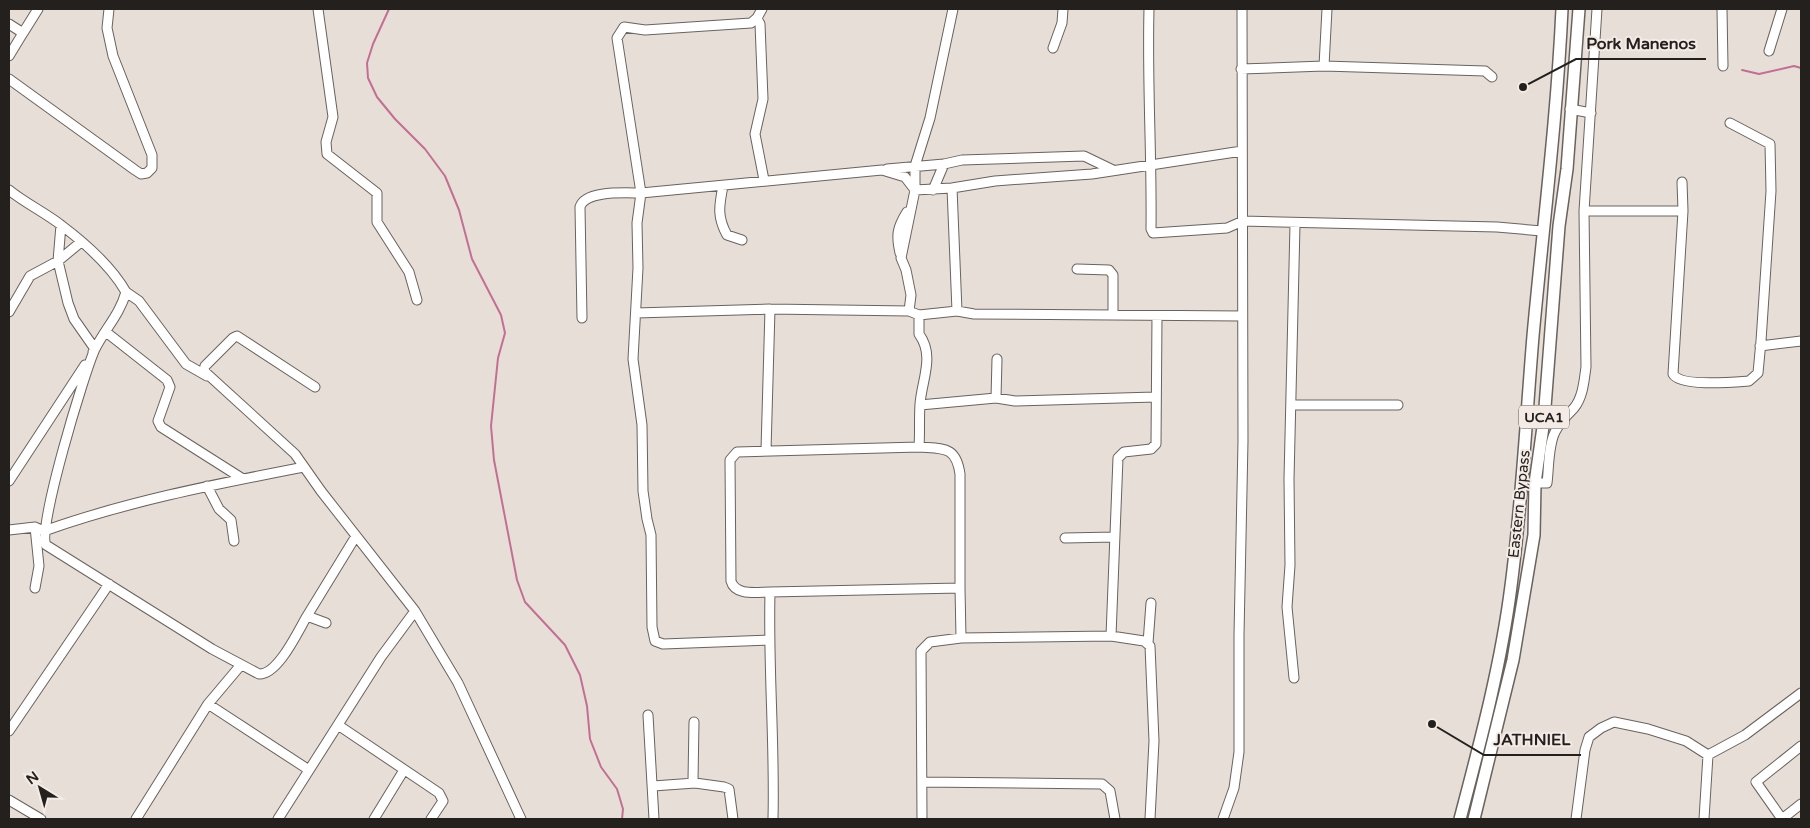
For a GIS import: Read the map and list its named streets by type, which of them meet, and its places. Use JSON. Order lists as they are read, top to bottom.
{
  "streets": {
    "main road": ["UCA1", "Eastern Bypass"]
  },
  "places": ["Pork Manenos", "JATHNIEL"],
  "north": "top left"
}
